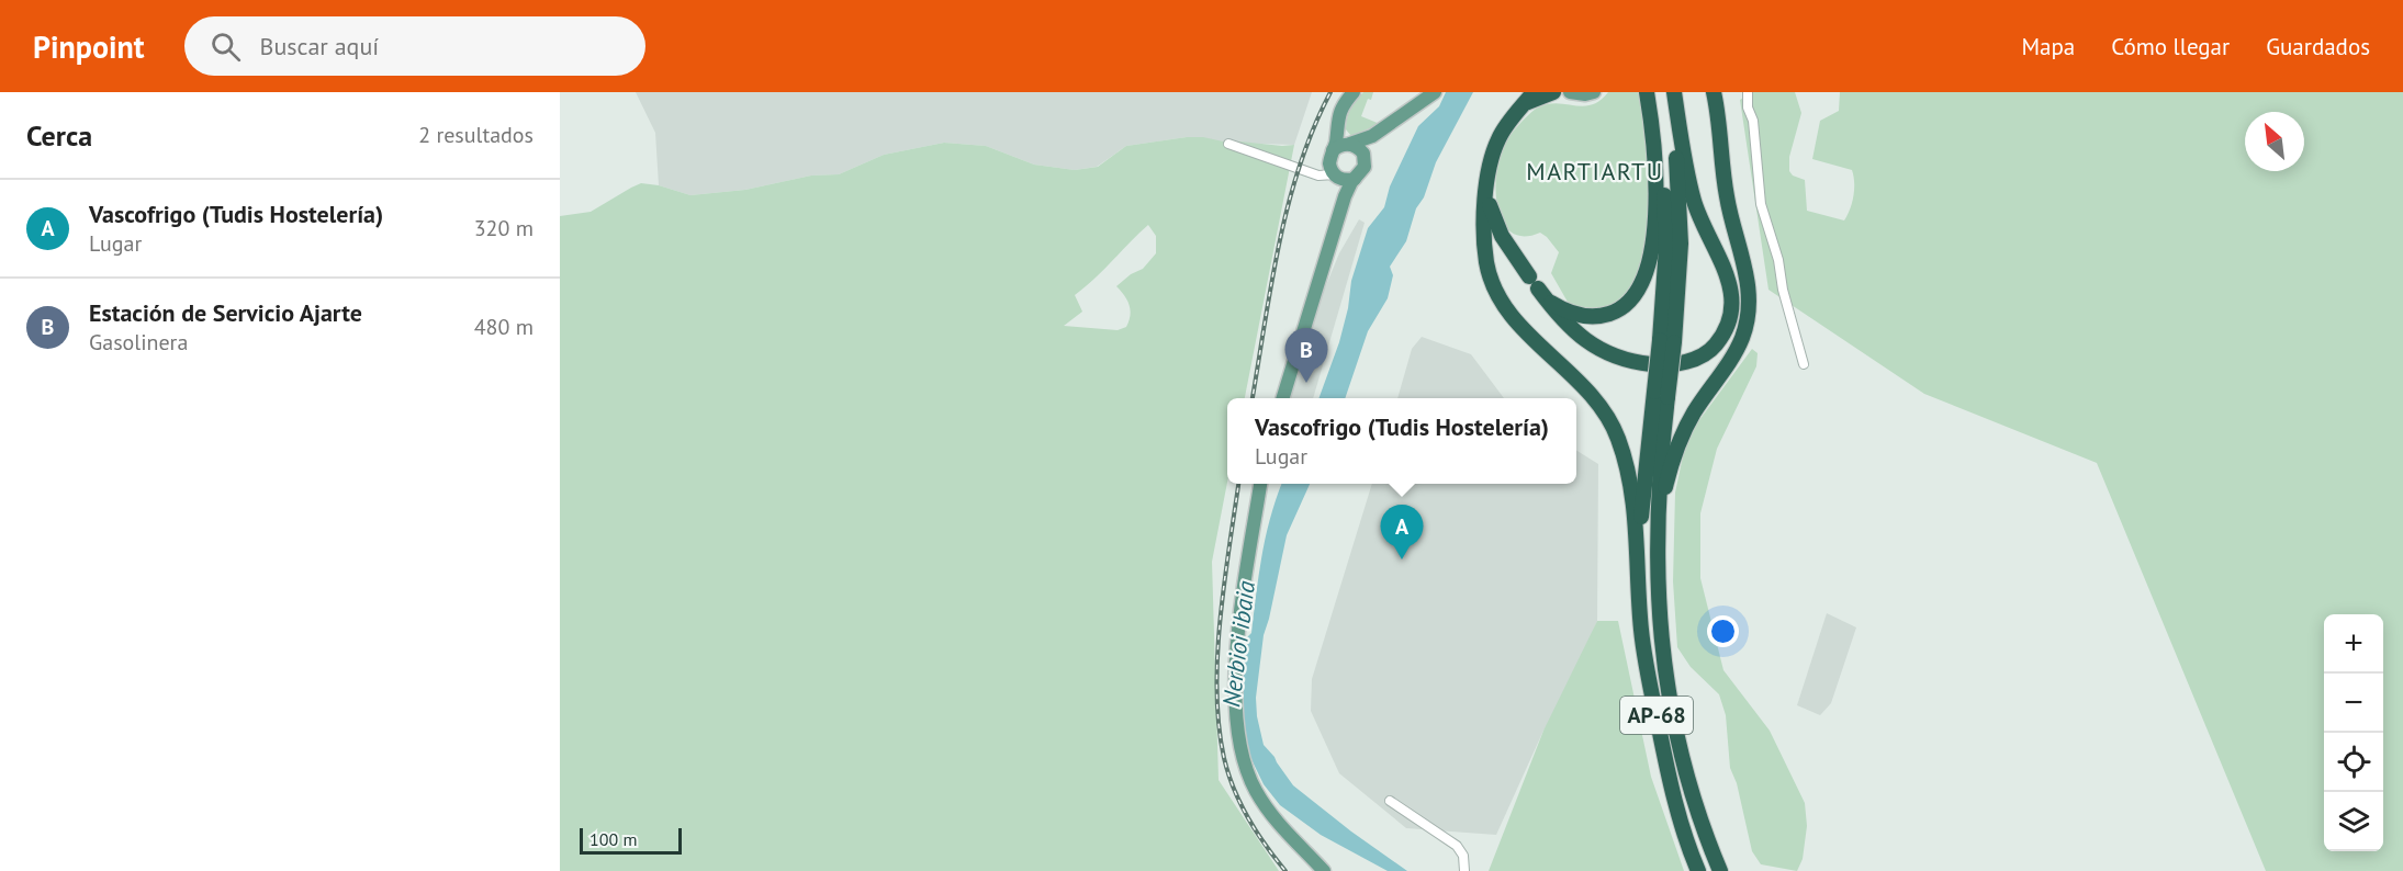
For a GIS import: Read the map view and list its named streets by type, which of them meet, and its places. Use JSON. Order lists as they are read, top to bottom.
{
  "streets": {
    "highway": ["AP-68"]
  },
  "districts": ["MARTIARTU"],
  "water": ["Nerbioi ibaia"],
  "scale_bar": "100 m",
  "north": "top left",
  "page": {
    "header": "Pinpoint",
    "search": "Buscar aquí",
    "nav": ["Mapa", "Cómo llegar", "Guardados"],
    "heading": ["Cerca", "2 resultados"],
    "list": [
      {
        "mark": "A",
        "name": "Vascofrigo (Tudis Hostelería)",
        "note": "Lugar",
        "value": "320 m"
      },
      {
        "mark": "B",
        "name": "Estación de Servicio Ajarte",
        "note": "Gasolinera",
        "value": "480 m"
      }
    ],
    "pins": ["B", "A"],
    "popup": ["Vascofrigo (Tudis Hostelería)", "Lugar"],
    "map_buttons": ["+", "−"],
    "scale": "100 m"
  }
}
